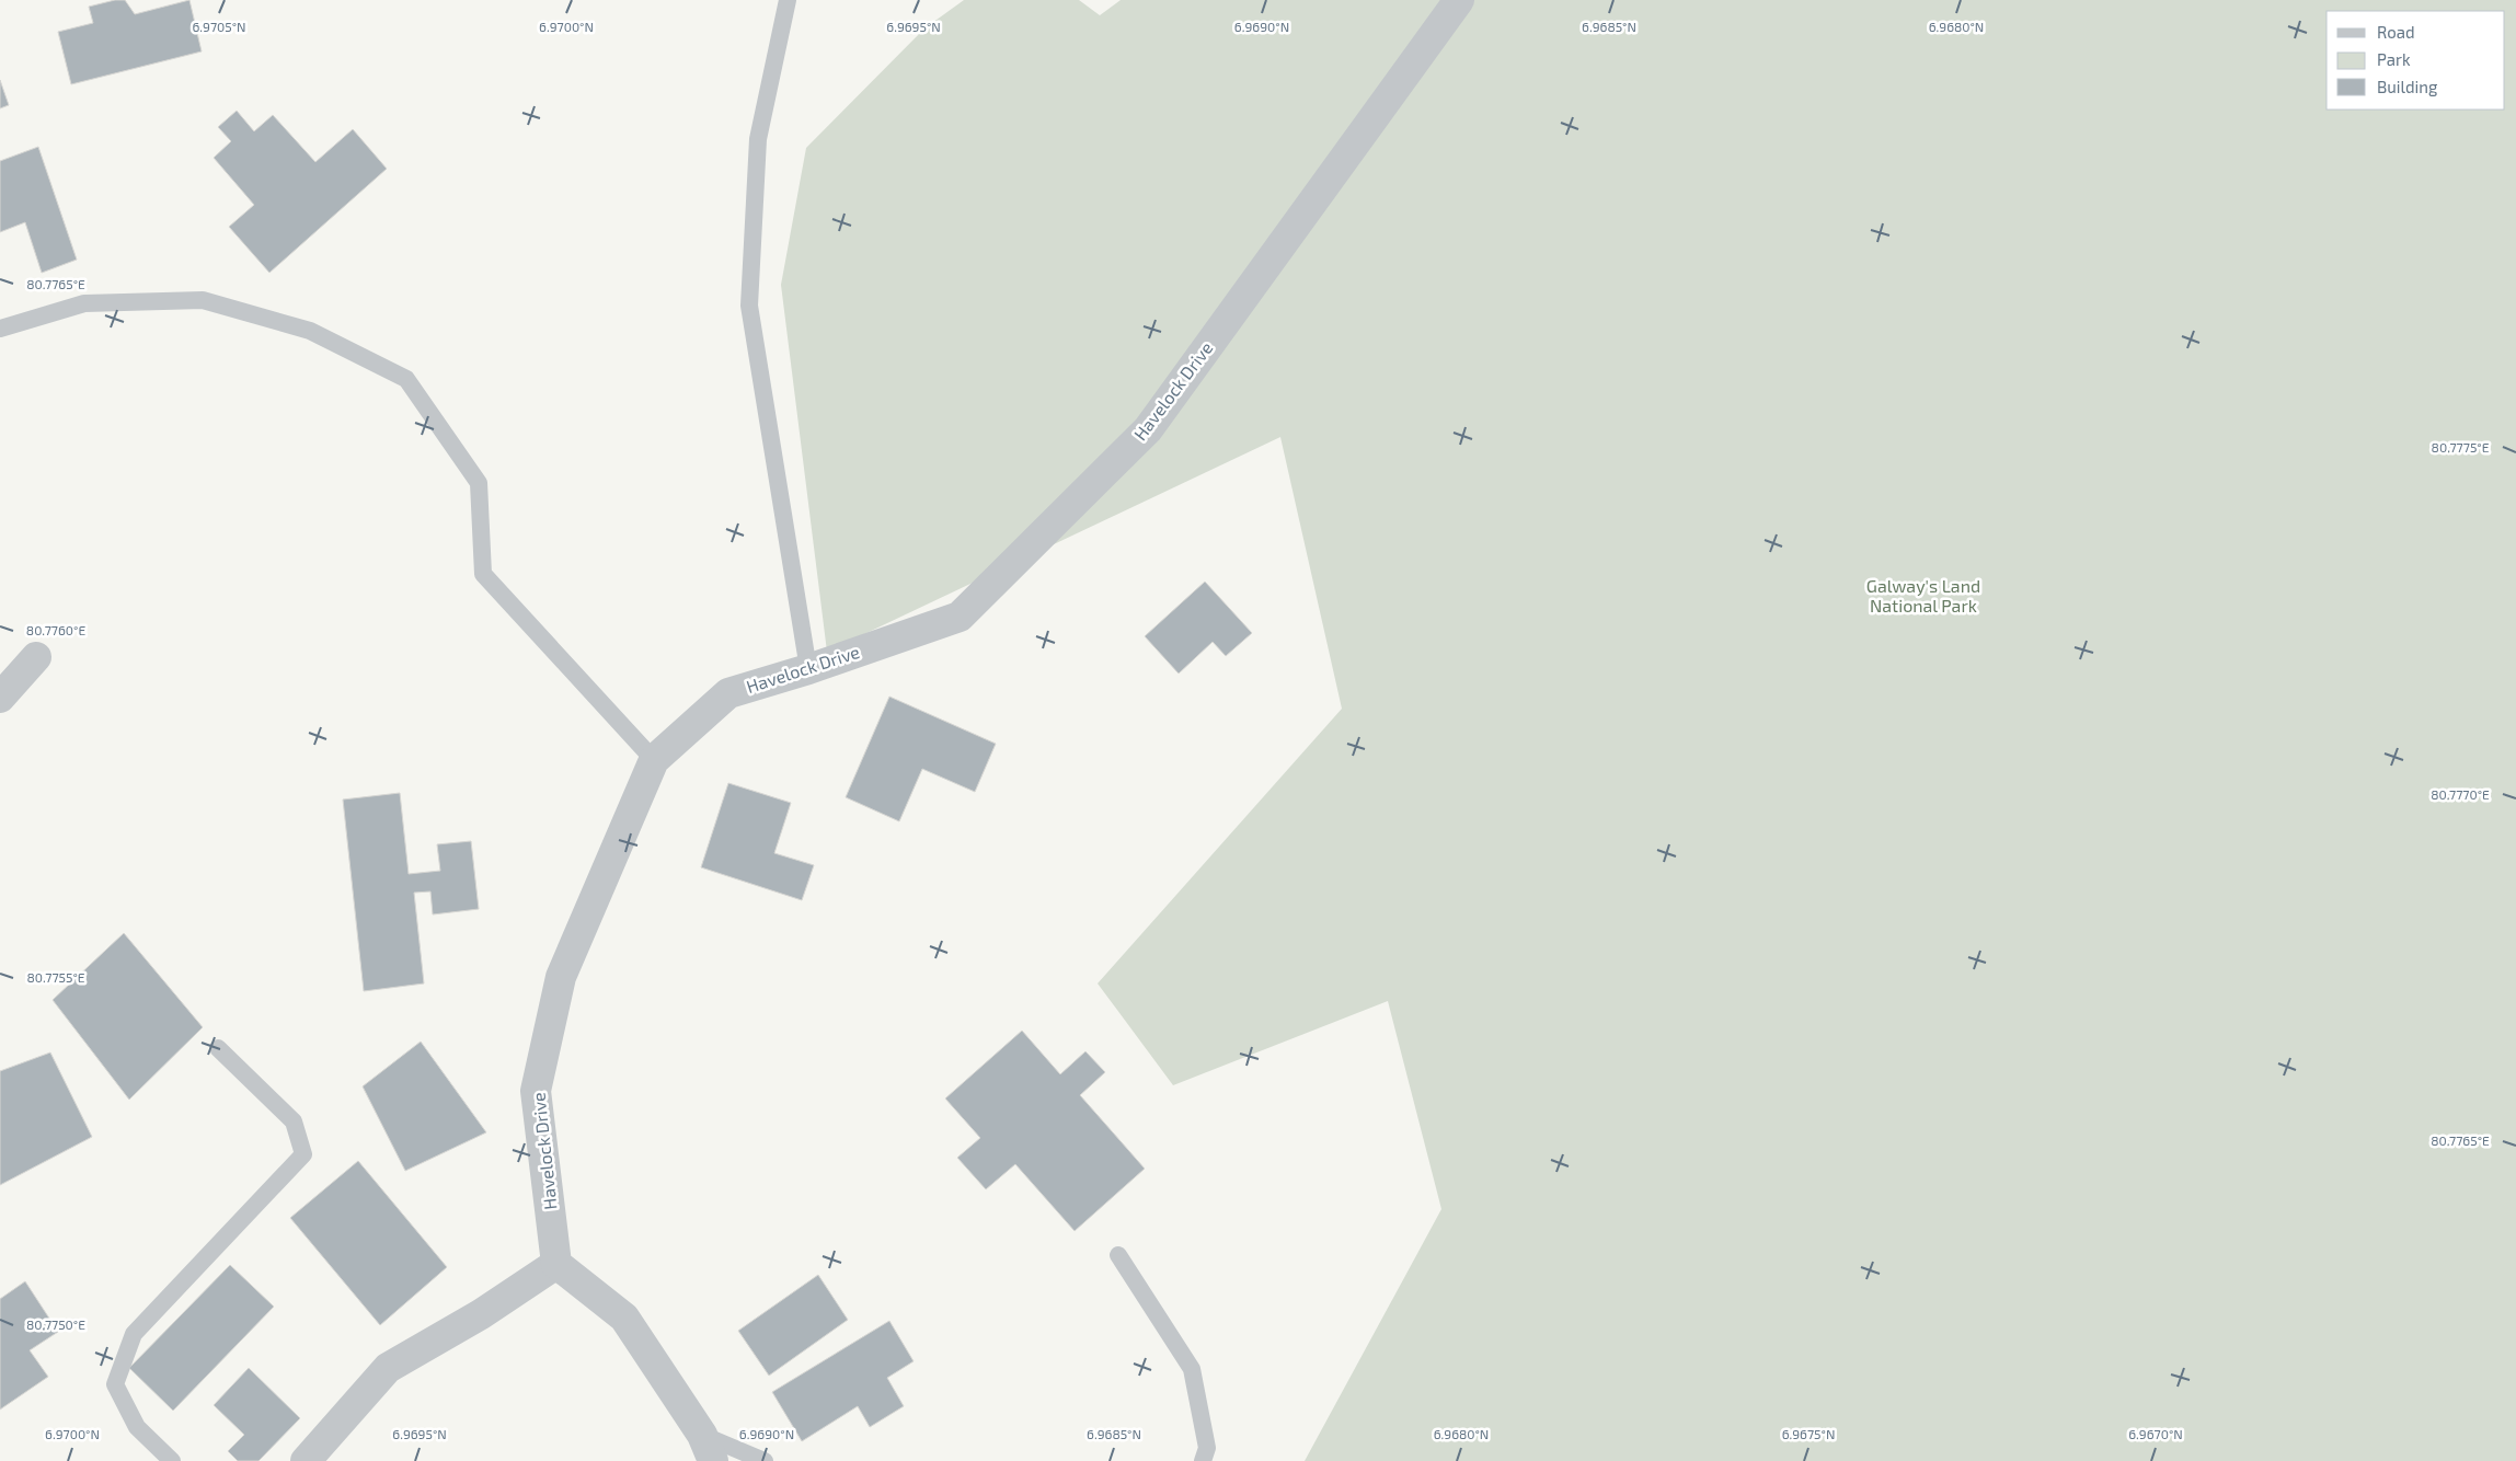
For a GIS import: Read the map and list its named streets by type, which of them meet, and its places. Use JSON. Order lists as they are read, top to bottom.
{
  "streets": {
    "street": ["Havelock Drive"]
  },
  "parks": ["Galway's Land National Park"],
  "legend": ["Road", "Park", "Building"],
  "coordinates": [
    "6.9705°N",
    "6.9700°N",
    "6.9695°N",
    "6.9690°N",
    "6.9685°N",
    "6.9680°N",
    "80.7765°E",
    "80.7775°E",
    "80.7760°E",
    "80.7770°E",
    "80.7755°E",
    "80.7750°E",
    "6.9675°N",
    "6.9670°N"
  ]
}
